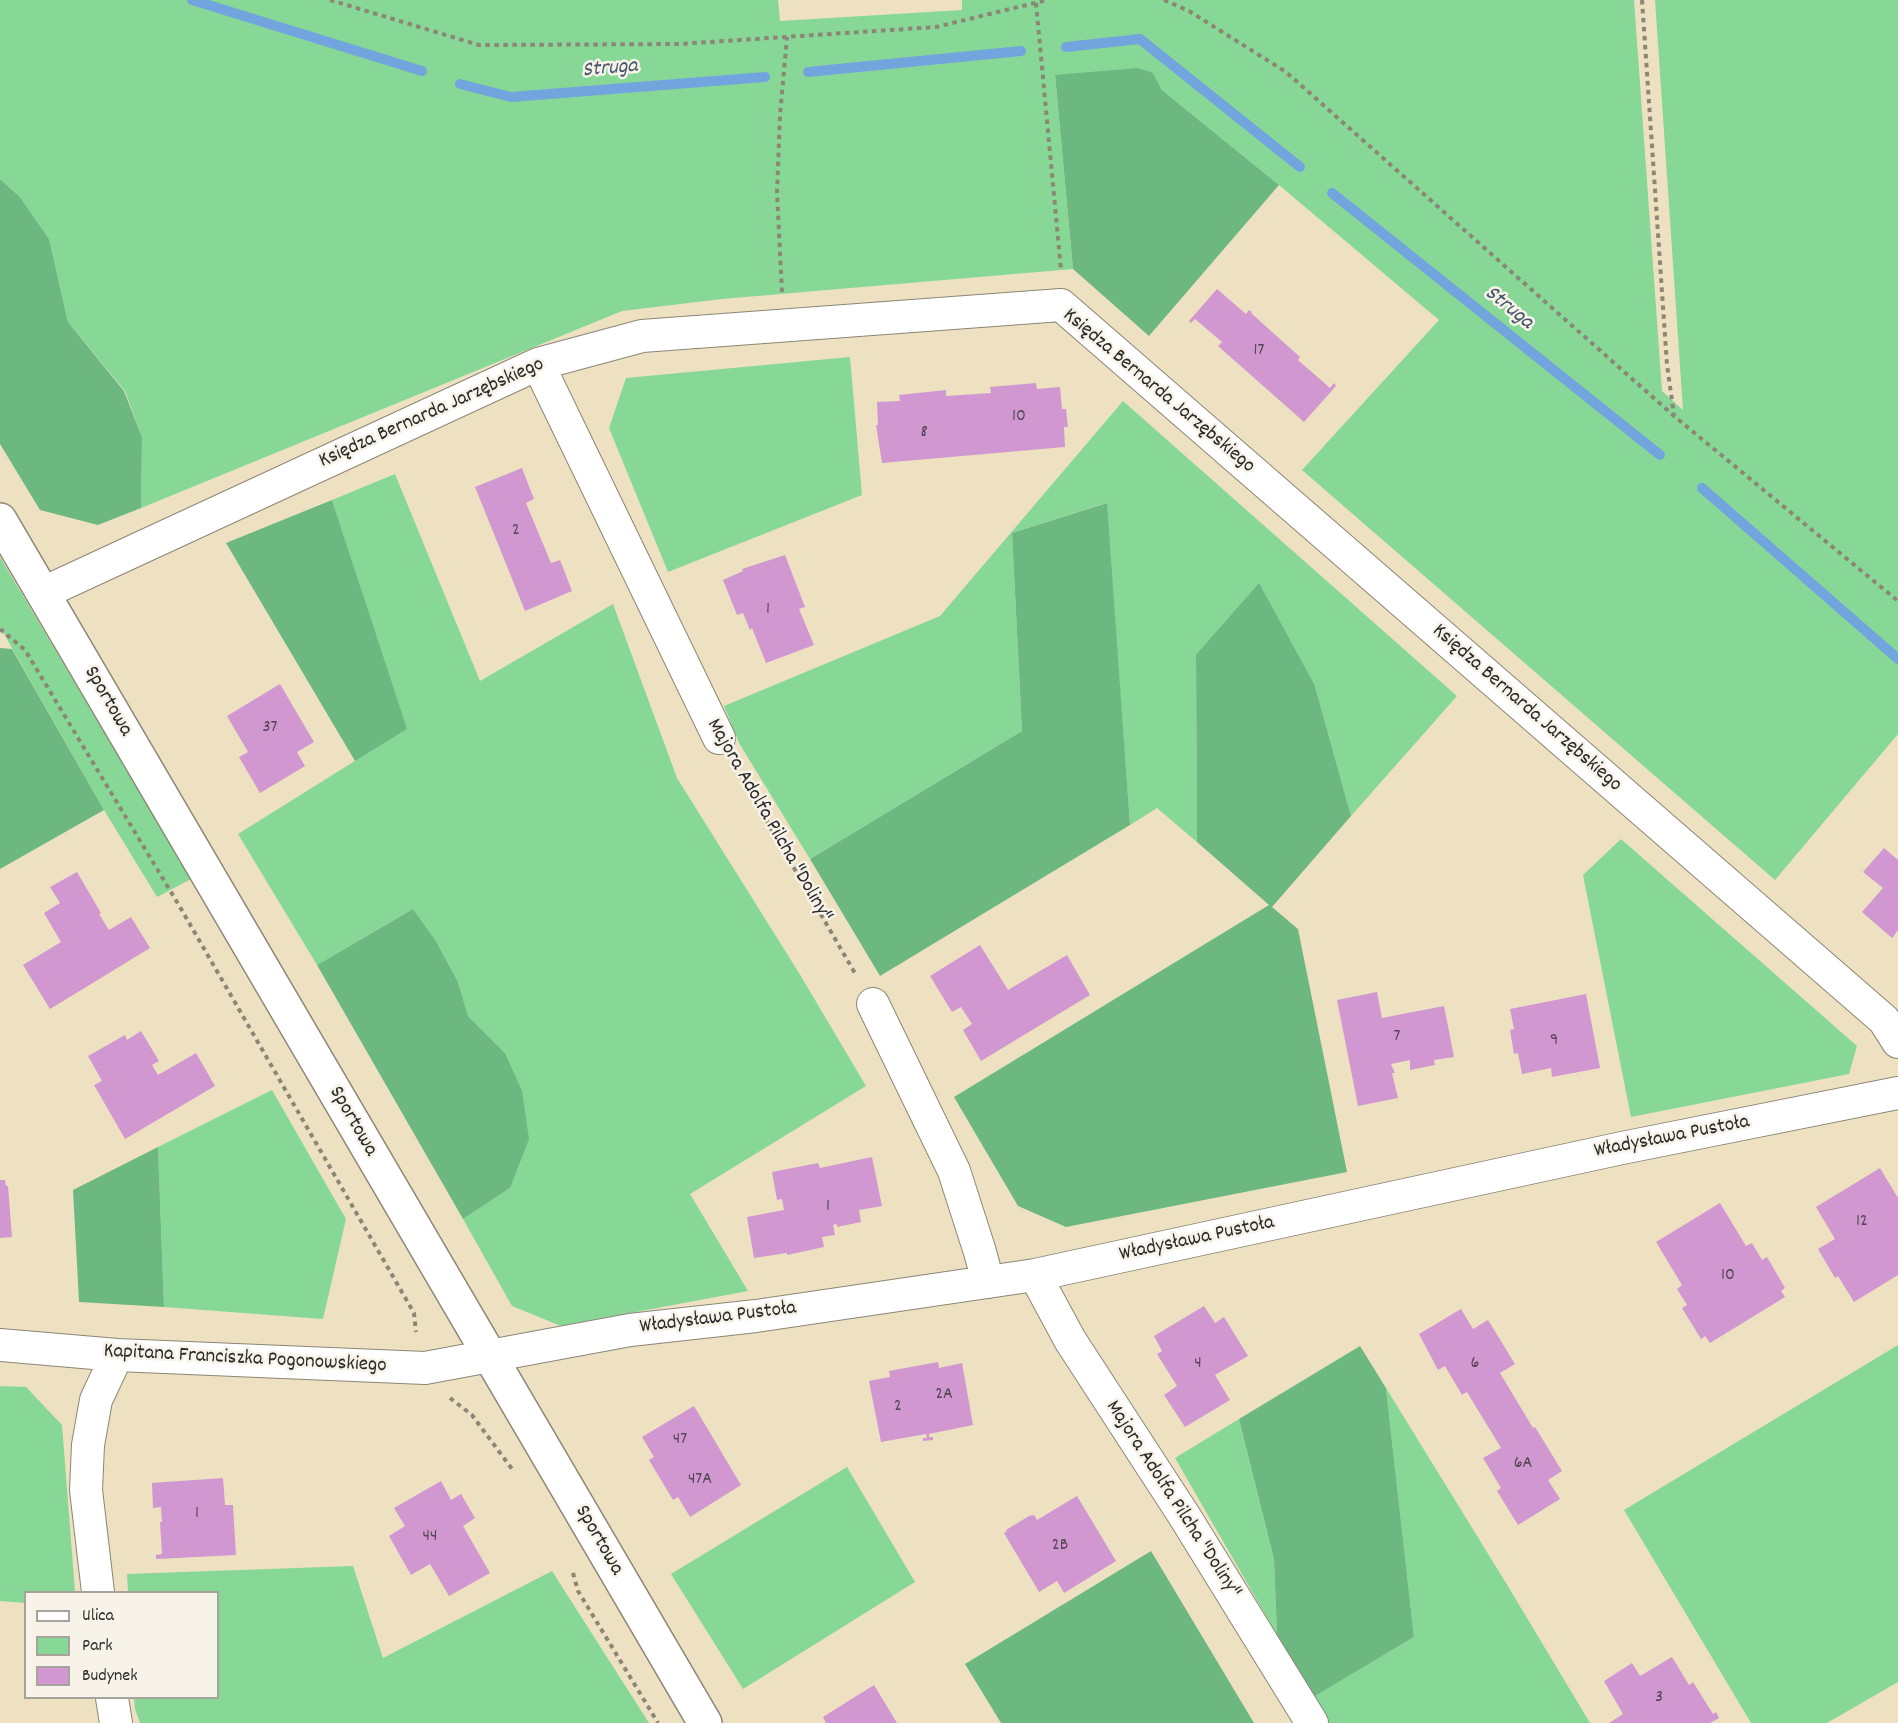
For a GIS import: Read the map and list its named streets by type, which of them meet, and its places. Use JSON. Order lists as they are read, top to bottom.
{
  "streets": {
    "street": [
      "Księdza Bernarda Jarzębskiego",
      "Sportowa",
      "Majora Adolfa Pilcha \"Doliny\"",
      "Władysława Pustoła",
      "Kapitana Franciszka Pogonowskiego"
    ]
  },
  "crossings": [
    ["Księdza Bernarda Jarzębskiego", "Sportowa"],
    ["Księdza Bernarda Jarzębskiego", "Majora Adolfa Pilcha \"Doliny\""],
    ["Sportowa", "Władysława Pustoła"],
    ["Sportowa", "Kapitana Franciszka Pogonowskiego"],
    ["Majora Adolfa Pilcha \"Doliny\"", "Władysława Pustoła"],
    ["Władysława Pustoła", "Kapitana Franciszka Pogonowskiego"]
  ],
  "water": ["Struga"],
  "house_numbers": [
    "17",
    "10",
    "8",
    "2",
    "1",
    "37",
    "7",
    "9",
    "1",
    "12",
    "10",
    "4",
    "6",
    "2A",
    "2",
    "47",
    "6A",
    "47A",
    "1",
    "44",
    "2B",
    "3"
  ],
  "legend": ["Ulica", "Park", "Budynek"]
}
